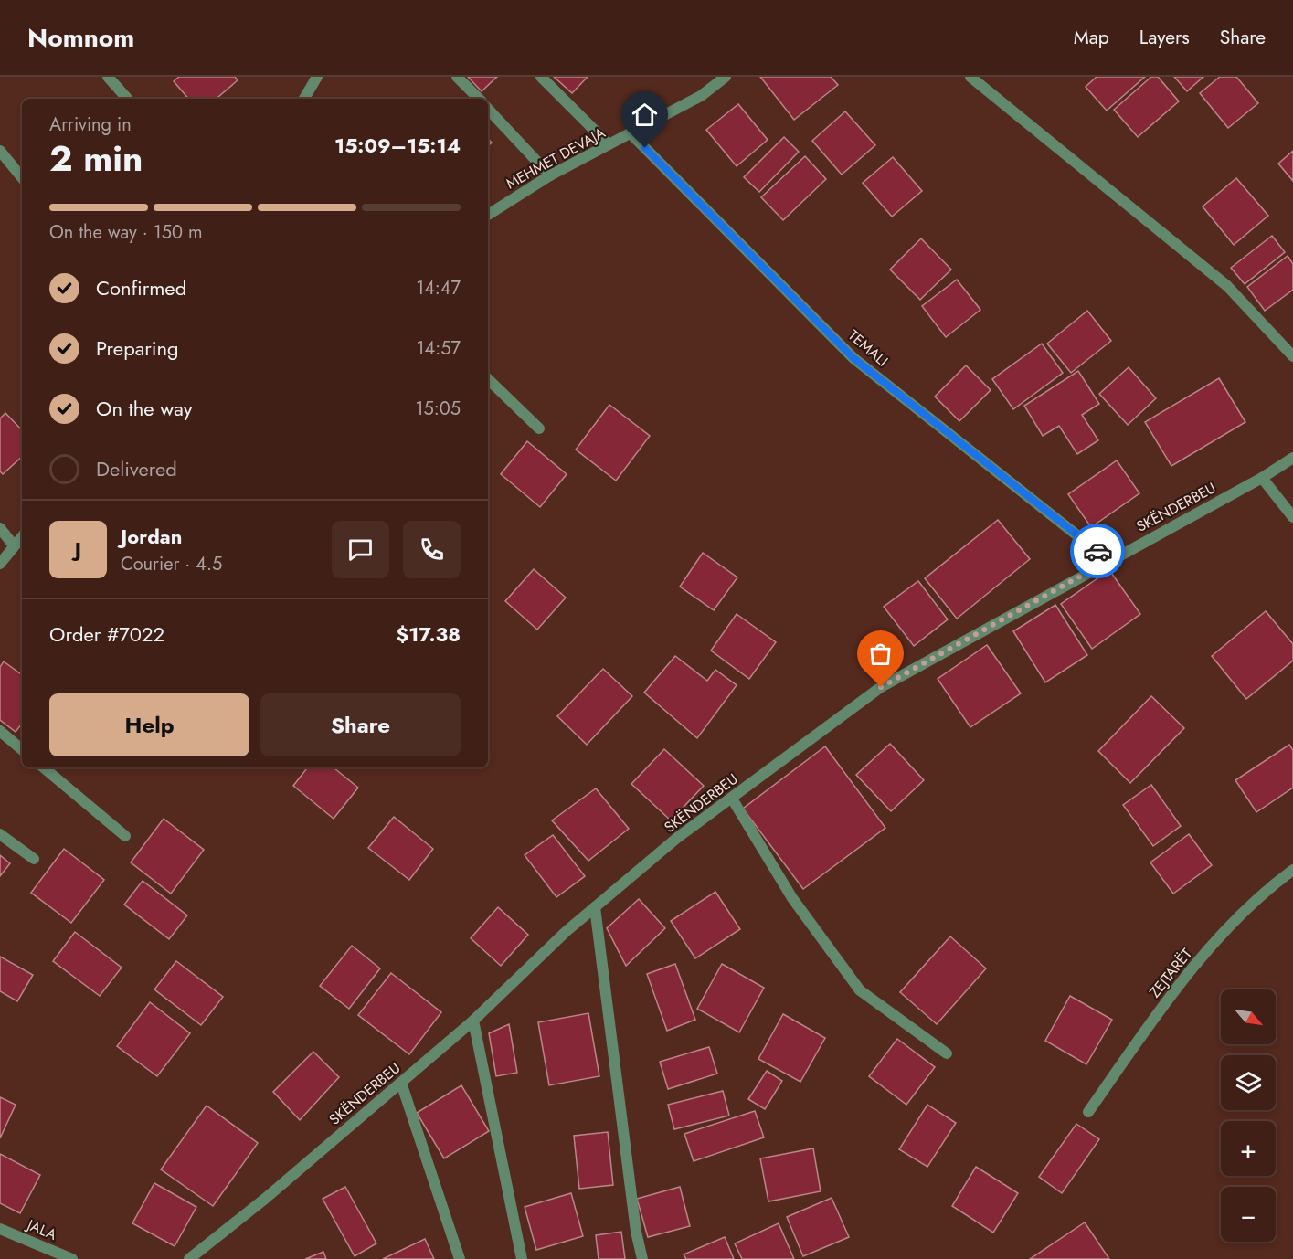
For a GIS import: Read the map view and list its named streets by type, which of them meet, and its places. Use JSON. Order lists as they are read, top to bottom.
{
  "streets": {
    "street": [
      "MEHMET DEVAJA",
      "TEMALI",
      "SKËNDERBEU",
      "ZEJTARËT",
      "JALA"
    ]
  },
  "crossings": [
    ["MEHMET DEVAJA", "TEMALI"],
    ["TEMALI", "SKËNDERBEU"]
  ],
  "north": "bottom right",
  "page": {
    "header": "Nomnom",
    "nav": ["Map", "Layers", "Share"],
    "heading": ["2 min", "Arriving in", "15:09–15:14"],
    "panel": [
      "Jordan",
      "Courier · 4.5",
      "Order #7022",
      "$17.38"
    ],
    "bar": "On the way · 150 m",
    "list": [
      ["Confirmed", "14:47"],
      ["Preparing", "14:57"],
      ["On the way", "15:05"],
      "Delivered"
    ],
    "round": "J",
    "buttons": ["Help", "Share"],
    "map_buttons": ["+", "−"]
  }
}
